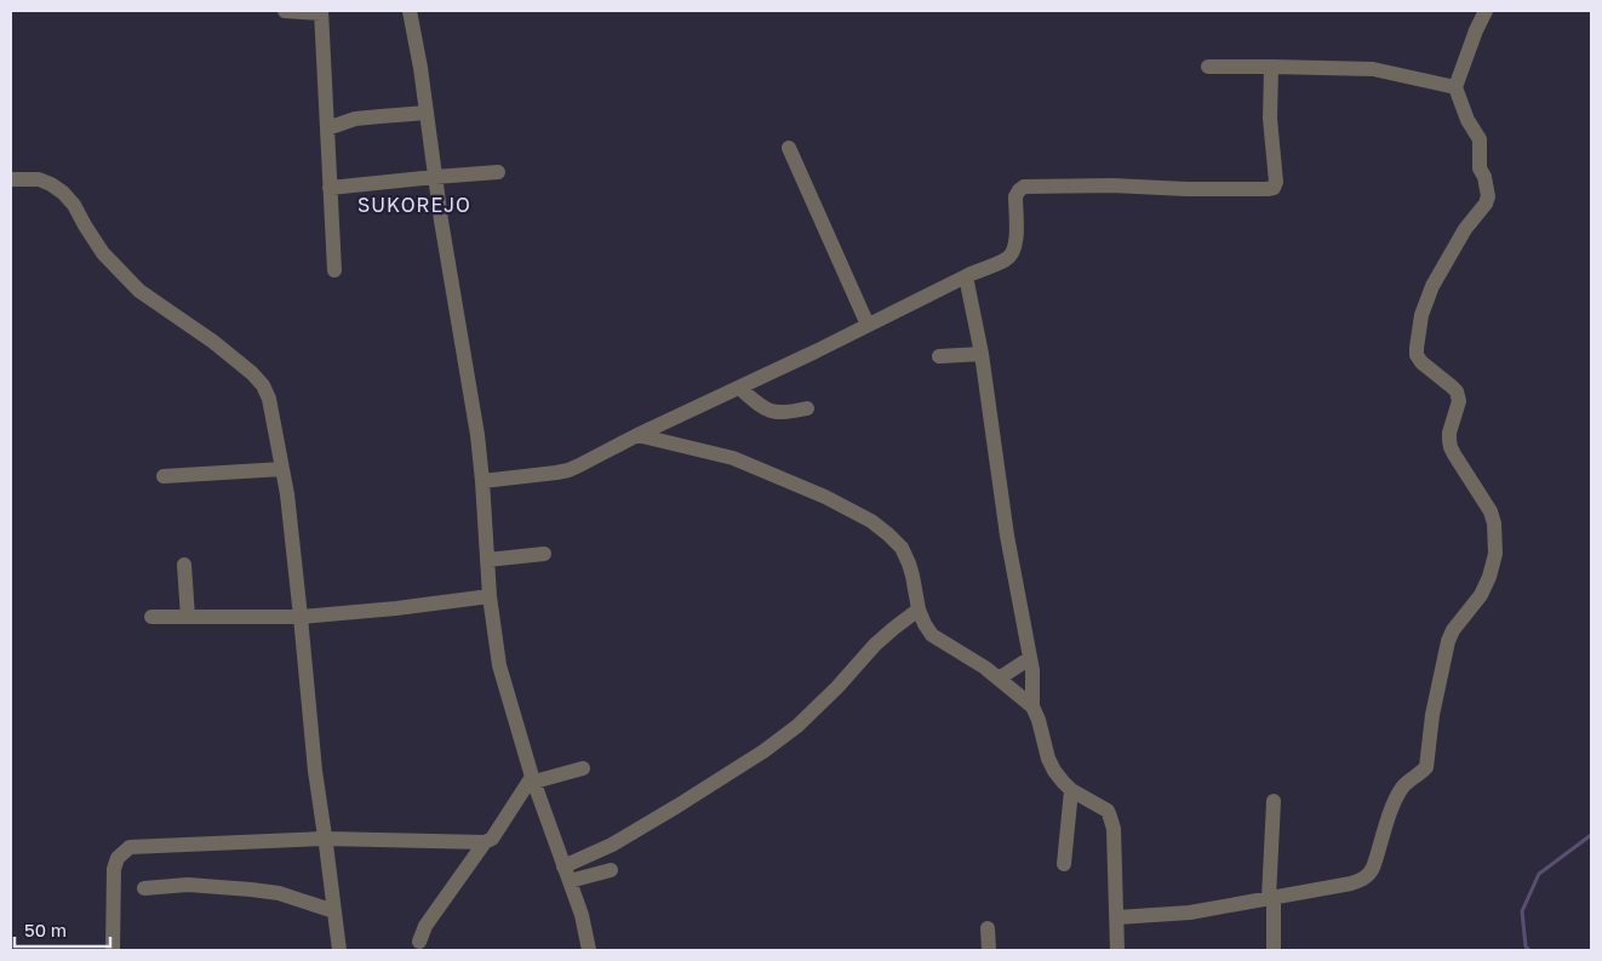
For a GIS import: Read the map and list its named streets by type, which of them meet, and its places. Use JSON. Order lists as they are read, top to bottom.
{
  "districts": ["SUKOREJO"],
  "scale_bar": "50 m"
}
